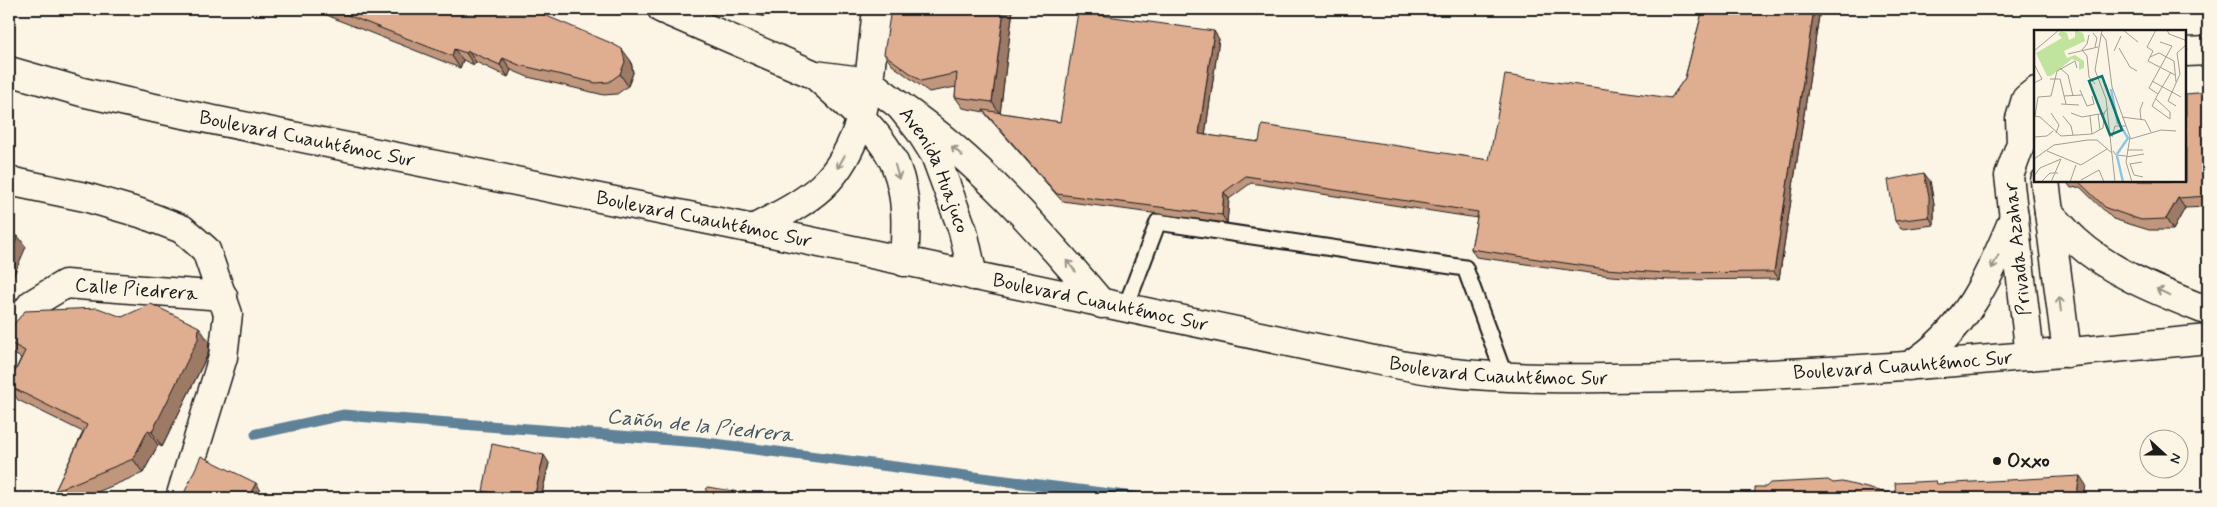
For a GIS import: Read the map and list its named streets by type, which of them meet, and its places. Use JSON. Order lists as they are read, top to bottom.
{
  "streets": {
    "main road": [
      "Boulevard Cuauhtémoc Sur",
      "Avenida Huajuco",
      "Privada Azahar",
      "Calle Piedrera"
    ]
  },
  "crossings": [
    ["Boulevard Cuauhtémoc Sur", "Avenida Huajuco"],
    ["Boulevard Cuauhtémoc Sur", "Privada Azahar"]
  ],
  "water": ["Cañón de la Piedrera"],
  "places": ["Oxxo"],
  "north": "right"
}
